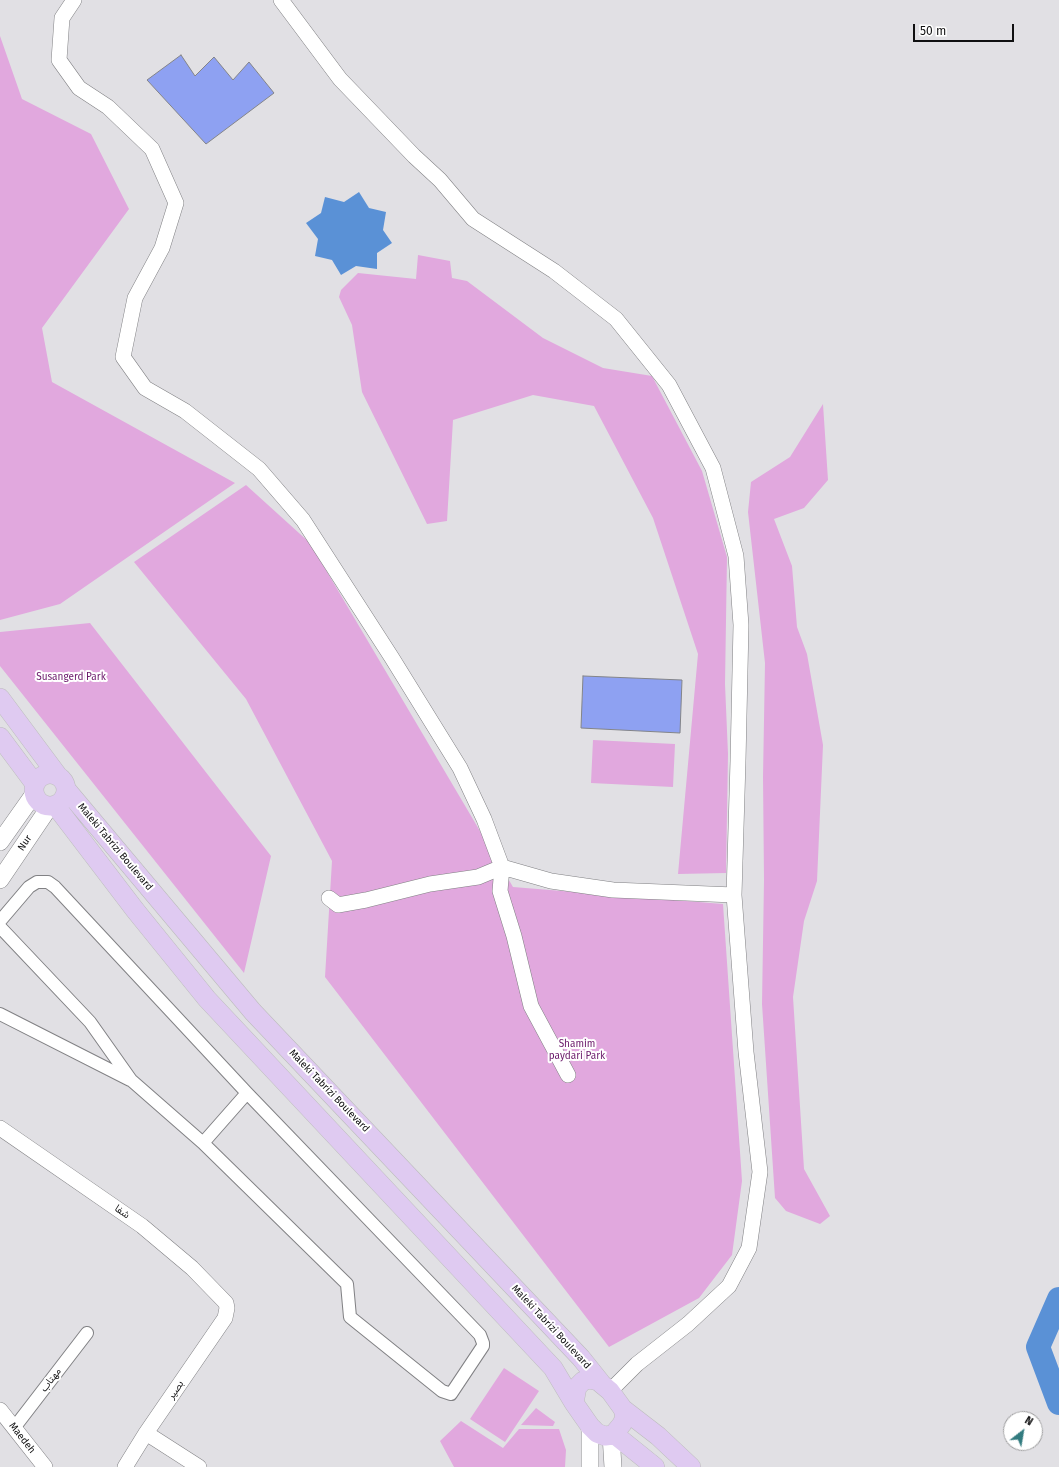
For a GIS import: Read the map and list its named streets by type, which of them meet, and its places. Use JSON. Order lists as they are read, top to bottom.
{
  "streets": {
    "main road": ["Nur", "Maleki Tabrizi Boulevard"],
    "street": [
      "شفا",
      "مهتاب",
      "بصیر",
      "Maedeh"
    ]
  },
  "crossings": [
    ["Nur", "Maleki Tabrizi Boulevard"],
    ["شفا", "بصیر"],
    ["مهتاب", "Maedeh"]
  ],
  "parks": ["Susangerd Park", "Shamim paydari Park"],
  "scale_bar": "50 m",
  "north": "top right"
}
